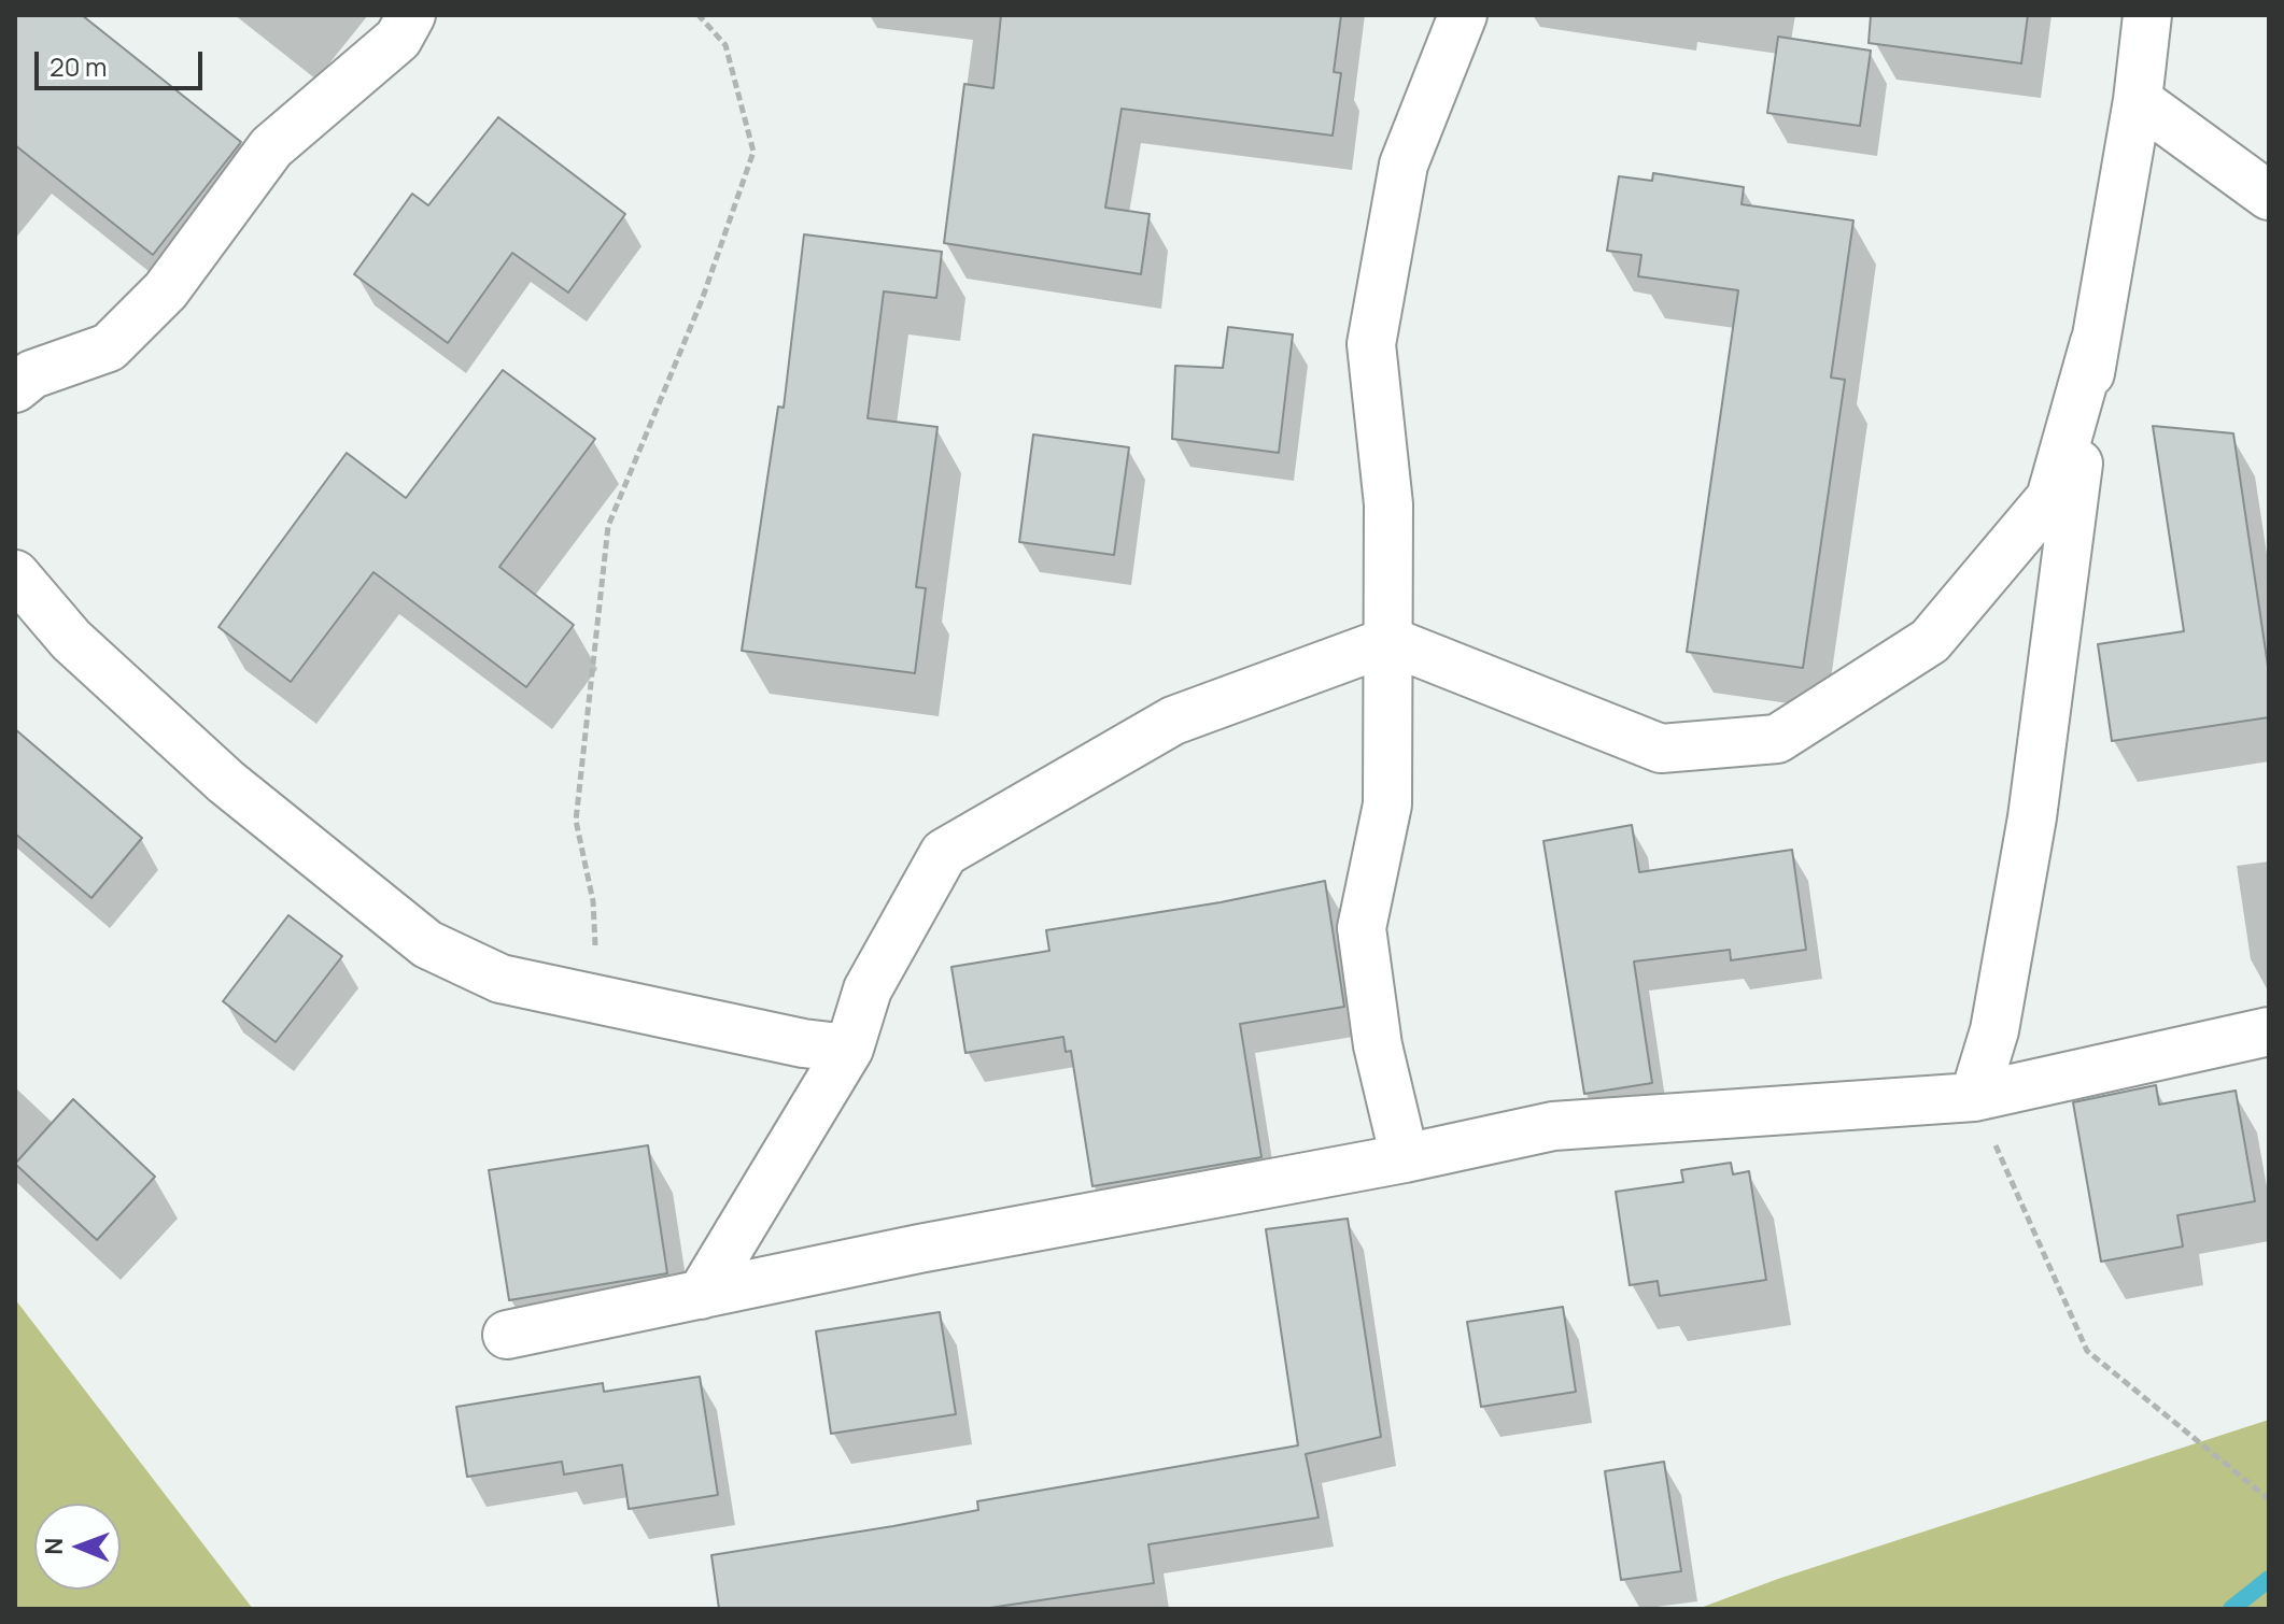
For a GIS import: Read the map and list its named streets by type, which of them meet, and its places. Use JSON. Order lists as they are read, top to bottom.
{
  "scale_bar": "20 m",
  "north": "left"
}
